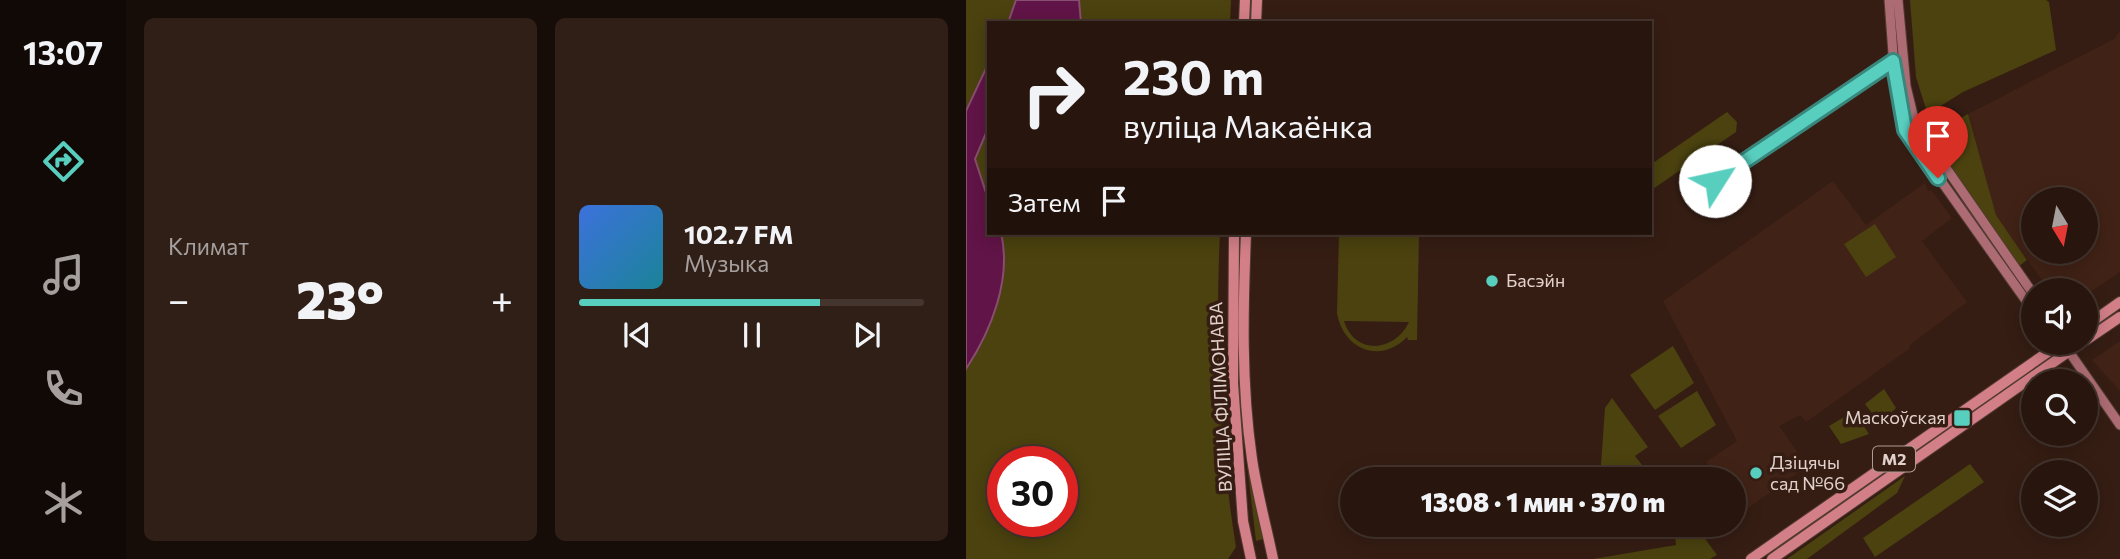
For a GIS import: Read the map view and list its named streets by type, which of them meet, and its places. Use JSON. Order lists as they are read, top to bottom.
{
  "streets": {
    "main road": ["ВУЛІЦА ФІЛІМОНАВА", "М2"]
  },
  "places": {
    "other": ["Басэйн", "Дзіцячы сад №66"],
    "transit": ["Маскоўская"]
  },
  "north": "bottom",
  "page": {
    "tabs": "13:07",
    "tile": "Климат",
    "turn": ["230 m", "вуліца Макаёнка"],
    "then": "Затем",
    "song": ["102.7 FM", "Музыка"],
    "heat": ["−", "23°", "+"],
    "limit": "30",
    "trip": "13:08 · 1 мин · 370 m"
  }
}
